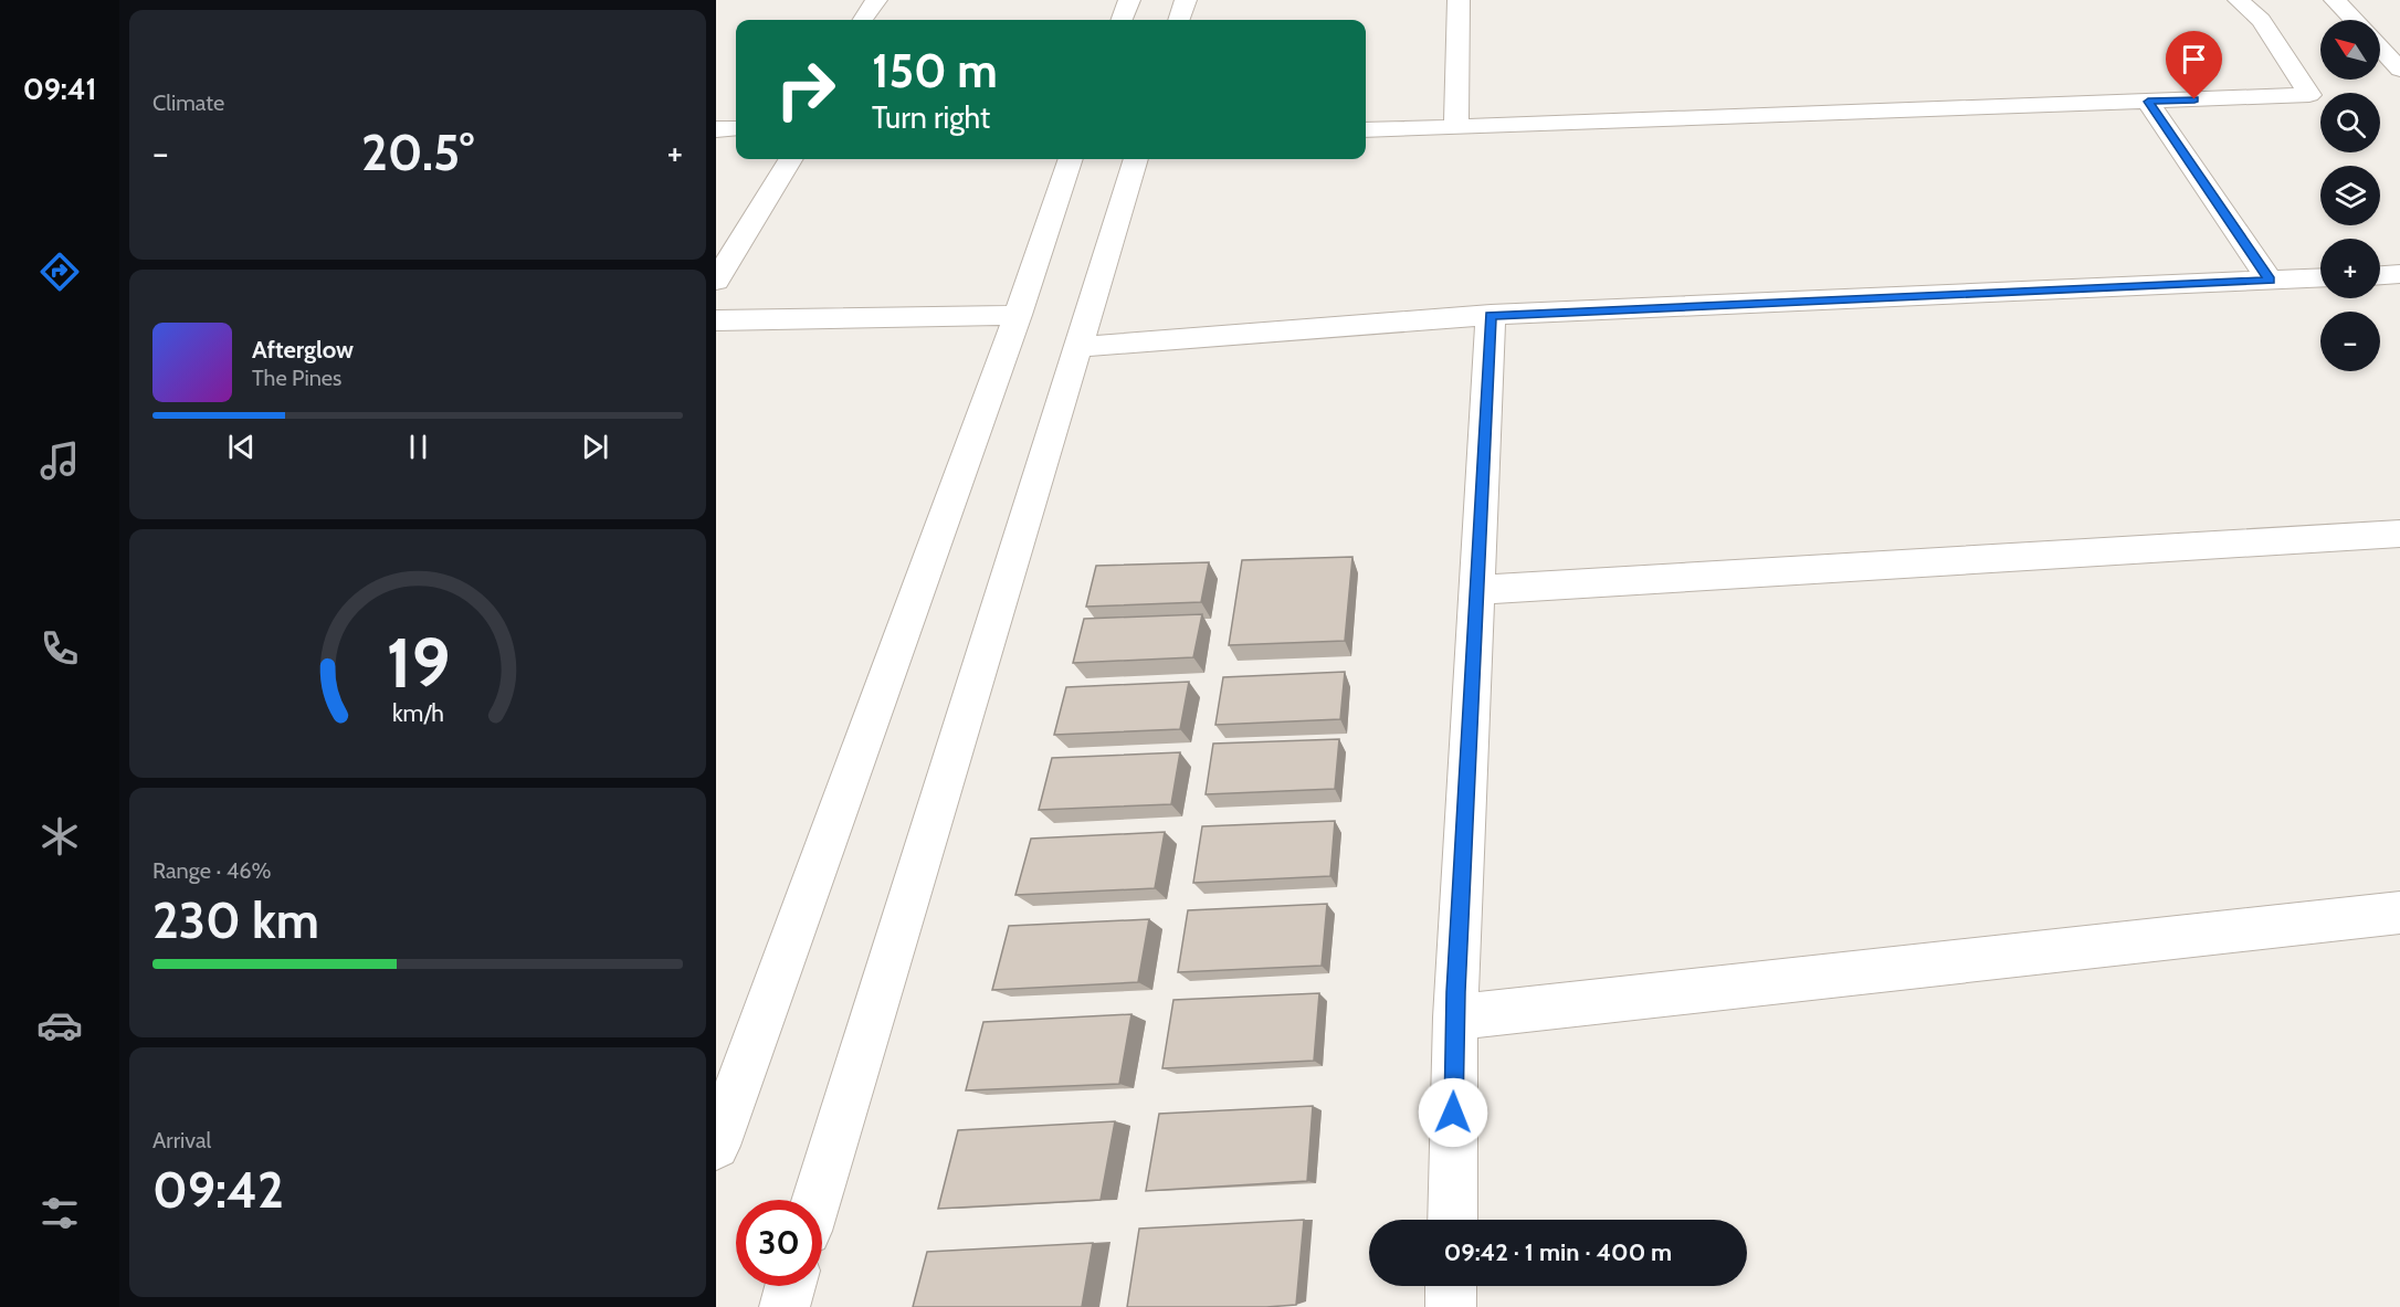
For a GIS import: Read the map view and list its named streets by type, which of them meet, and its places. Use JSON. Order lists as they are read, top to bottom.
{
  "north": "top left",
  "page": {
    "tabs": "09:41",
    "tile": [
      "Climate",
      ["Range · 46%", "230 km"],
      ["Arrival", "09:42"]
    ],
    "map_buttons": ["+", "−"],
    "turn": ["150 m", "Turn right"],
    "heat": ["−", "20.5°", "+"],
    "song": ["Afterglow", "The Pines"],
    "limit": "30",
    "trip": "09:42 · 1 min · 400 m",
    "gauge": ["19", "km/h"]
  }
}
